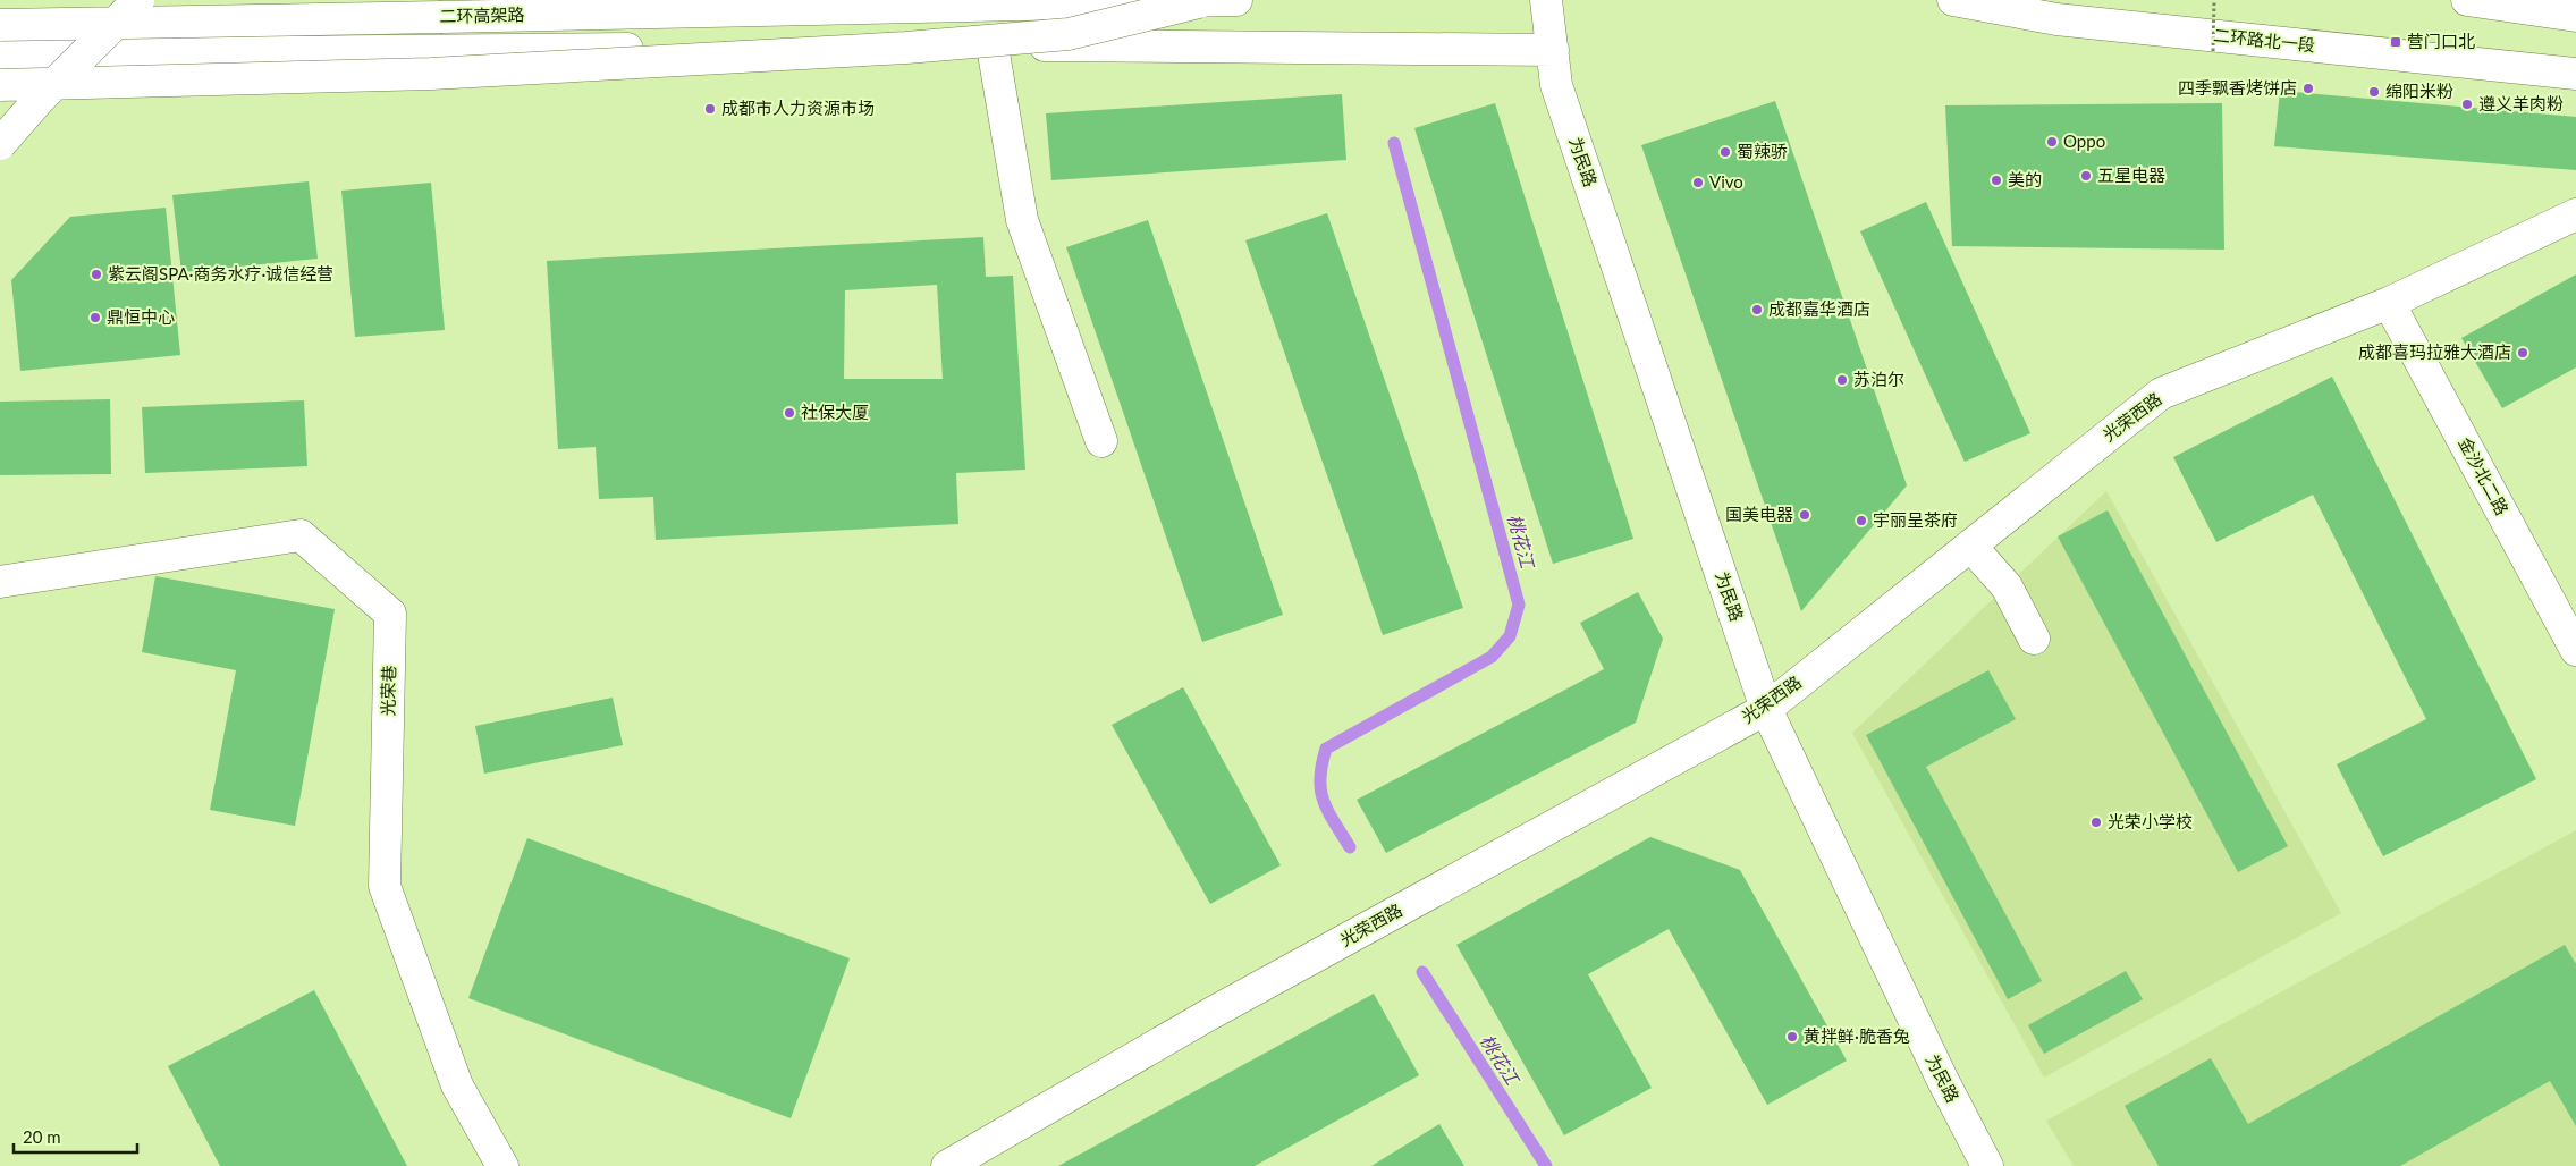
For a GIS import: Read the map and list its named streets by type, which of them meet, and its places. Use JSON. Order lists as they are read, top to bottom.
{
  "streets": {
    "main road": [
      "二环高架路",
      "二环路北一段",
      "为民路",
      "光荣西路",
      "金沙北二路",
      "光荣巷"
    ]
  },
  "crossings": [
    ["为民路", "光荣西路"],
    ["光荣西路", "金沙北二路"]
  ],
  "water": ["桃花江"],
  "places": {
    "transit": ["营门口北"],
    "other": [
      "四季飘香烤饼店",
      "绵阳米粉",
      "遵义羊肉粉",
      "成都市人力资源市场",
      "Oppo",
      "蜀辣骄",
      "五星电器",
      "美的",
      "Vivo",
      "紫云阁SPA·商务水疗·诚信经营",
      "成都嘉华酒店",
      "鼎恒中心",
      "成都喜玛拉雅大酒店",
      "苏泊尔",
      "社保大厦",
      "国美电器",
      "宇丽呈茶府",
      "光荣小学校",
      "黄拌鲜·脆香兔"
    ]
  },
  "scale_bar": "20 m"
}
